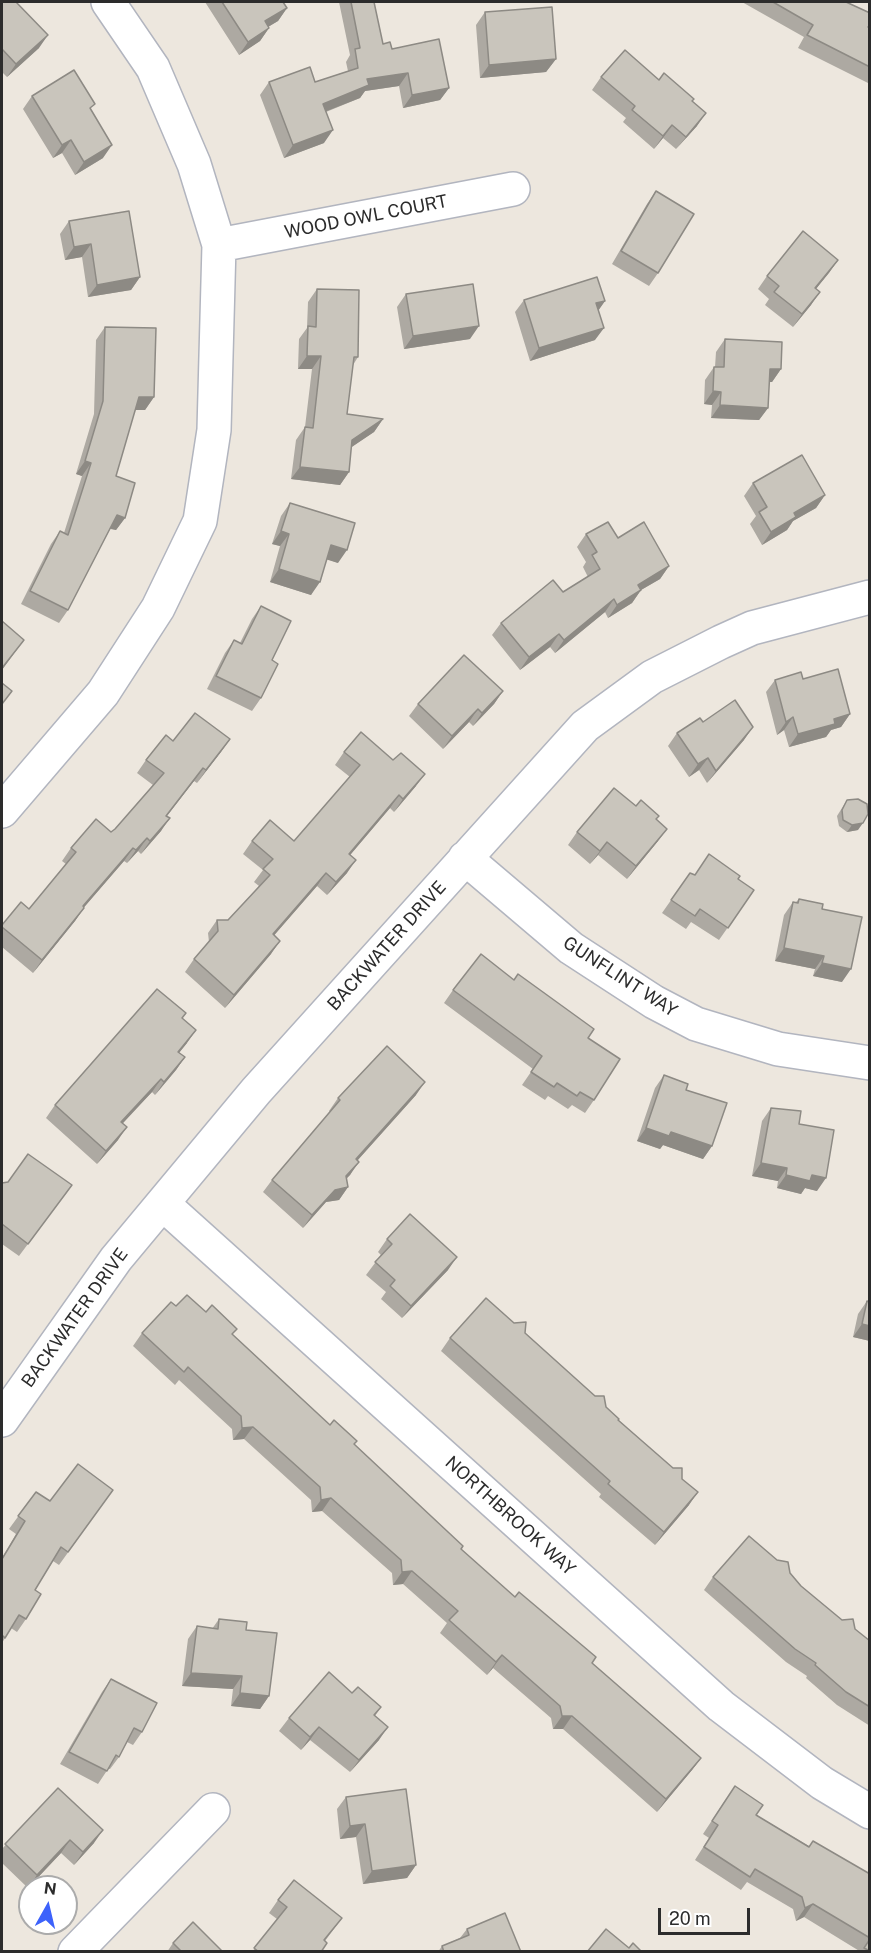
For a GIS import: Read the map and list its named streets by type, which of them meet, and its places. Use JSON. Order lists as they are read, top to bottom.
{
  "streets": {
    "street": [
      "WOOD OWL COURT",
      "BACKWATER DRIVE",
      "GUNFLINT WAY",
      "NORTHBROOK WAY"
    ]
  },
  "crossings": [
    ["BACKWATER DRIVE", "GUNFLINT WAY"],
    ["BACKWATER DRIVE", "NORTHBROOK WAY"]
  ],
  "scale_bar": "20 m",
  "north": "top"
}
